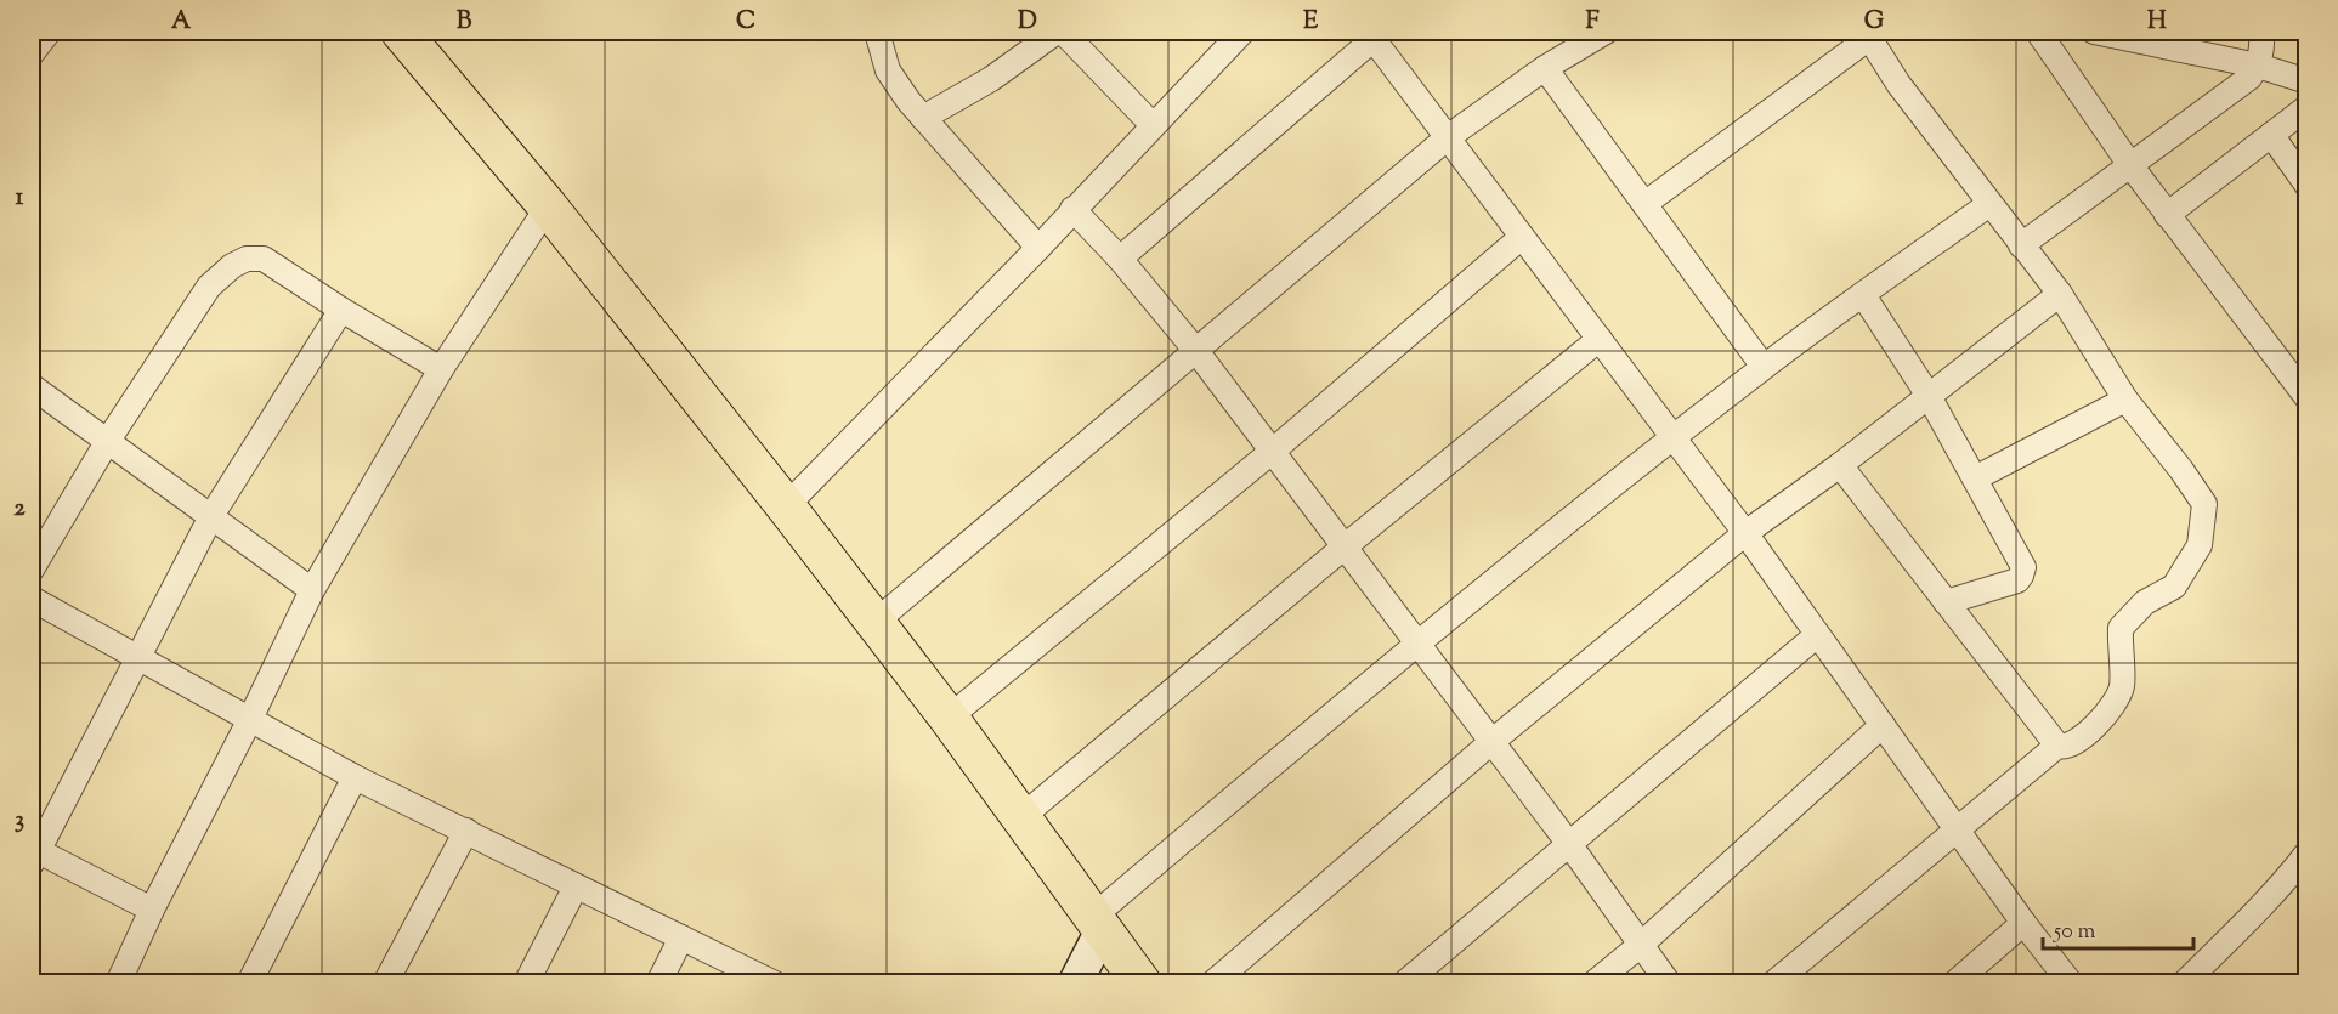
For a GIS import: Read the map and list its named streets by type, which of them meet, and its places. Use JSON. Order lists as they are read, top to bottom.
{
  "scale_bar": "50 m",
  "grid": {
    "columns": [
      "A",
      "B",
      "C",
      "D",
      "E",
      "F",
      "G",
      "H"
    ],
    "rows": ["1", "2", "3"]
  }
}
